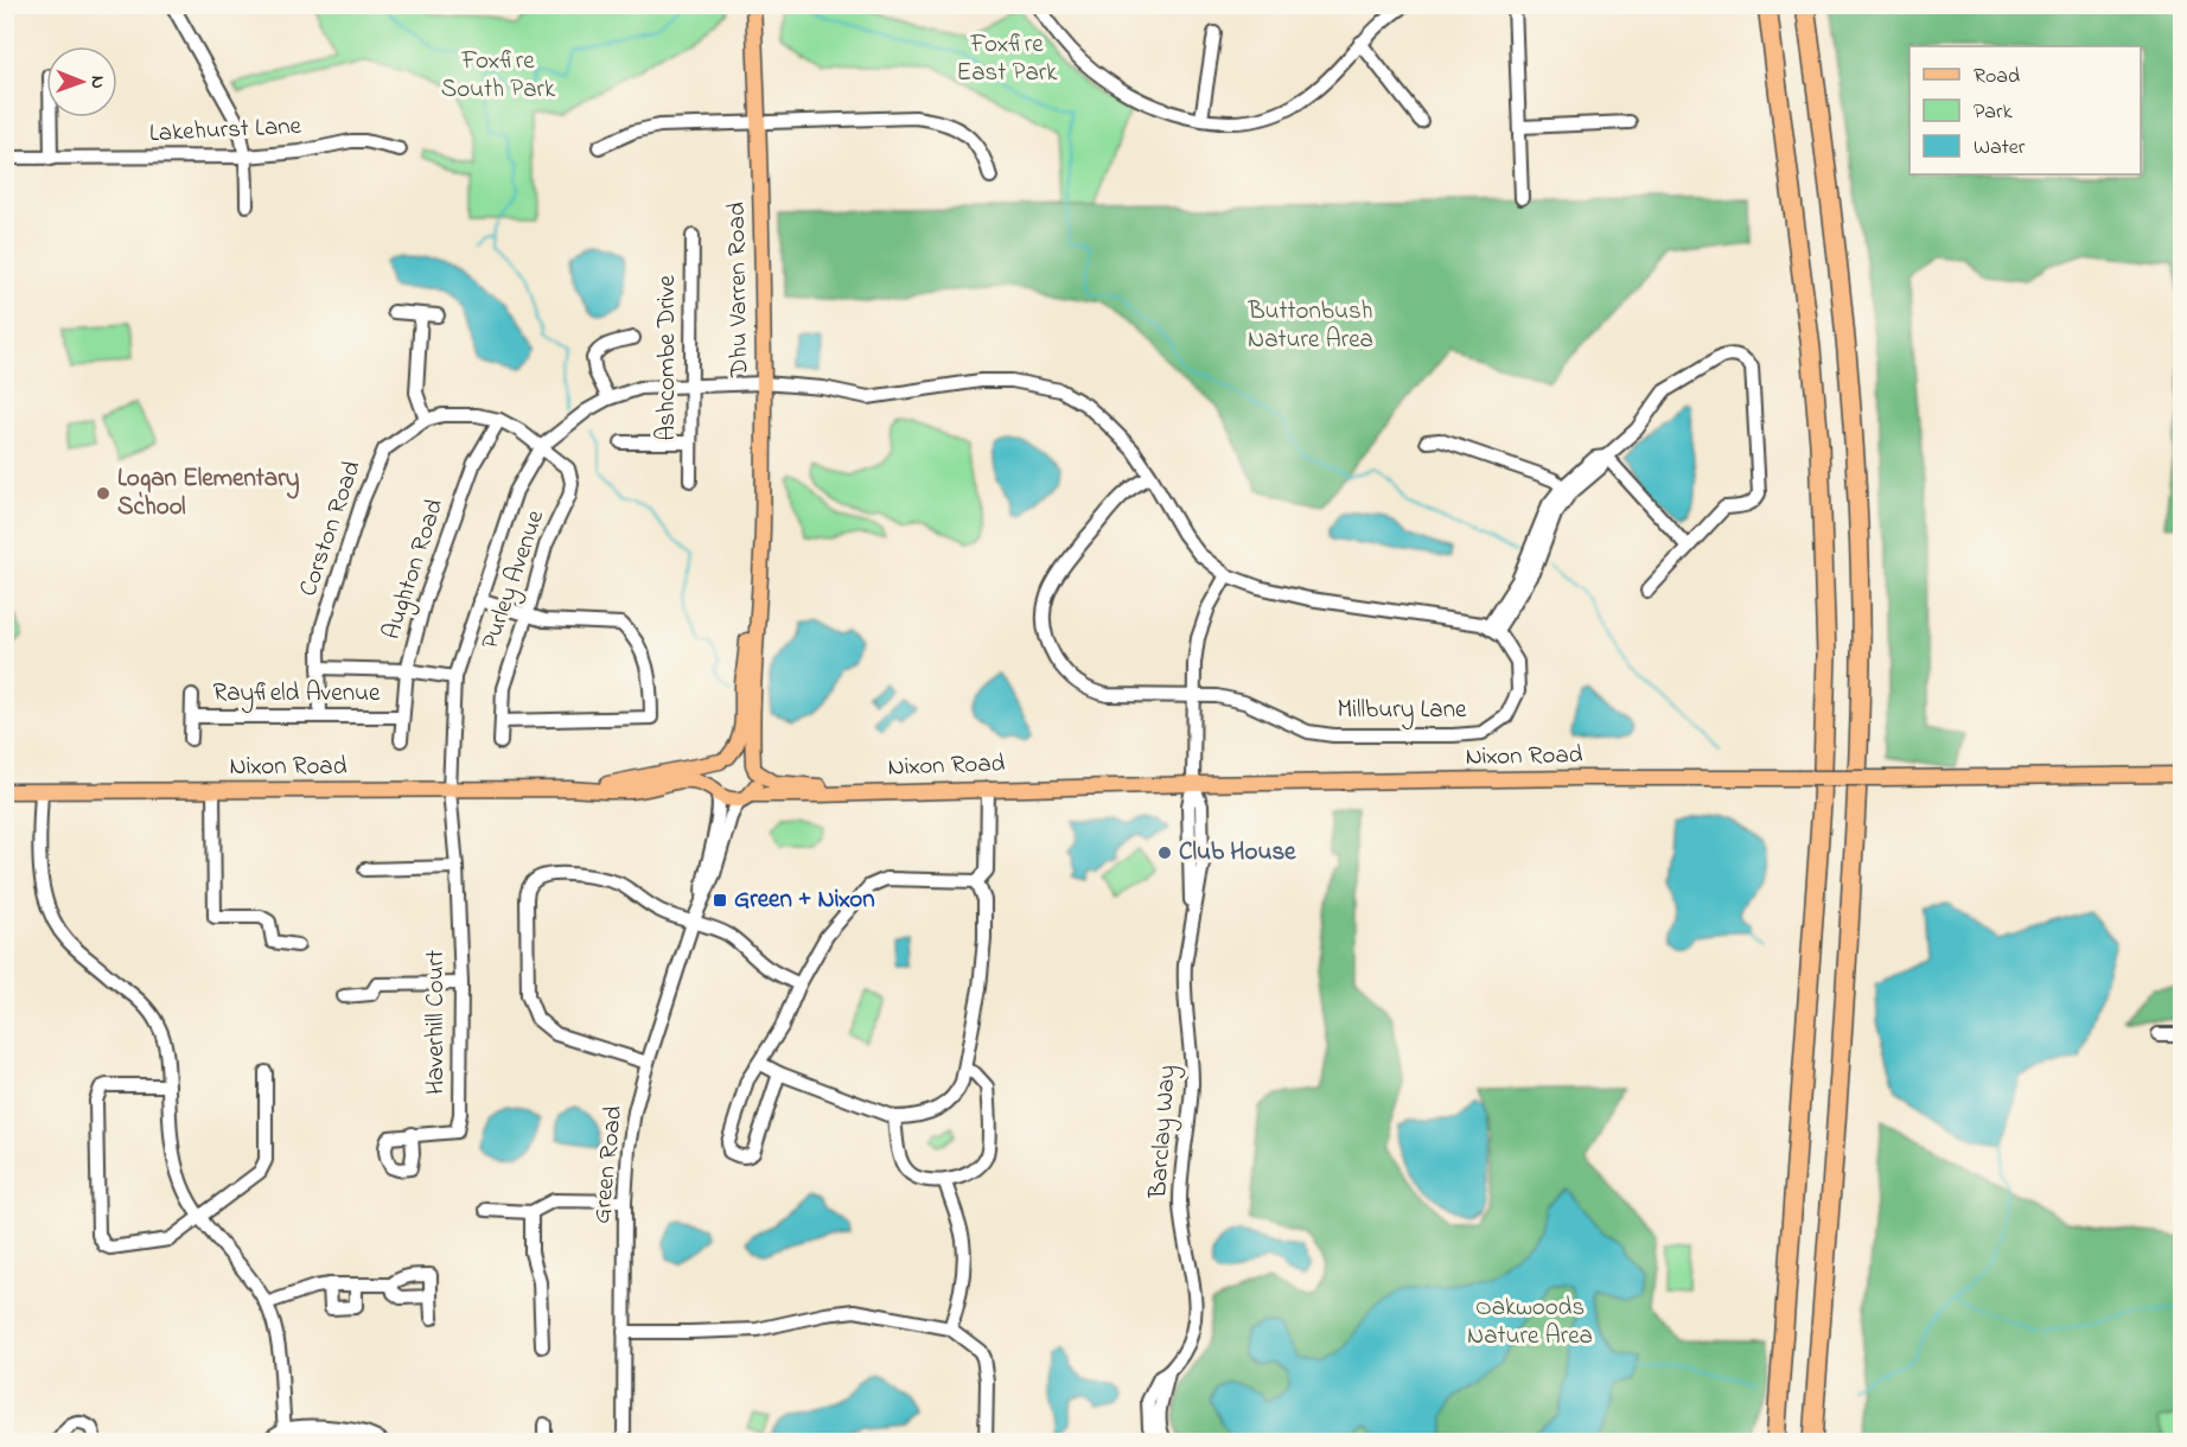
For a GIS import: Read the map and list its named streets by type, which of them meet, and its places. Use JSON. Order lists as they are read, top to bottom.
{
  "streets": {
    "main road": ["Dhu Varren Road", "Nixon Road"],
    "street": [
      "Lakehurst Lane",
      "Ashcombe Drive",
      "Corston Road",
      "Aughton Road",
      "Purley Avenue",
      "Rayfield Avenue",
      "Millbury Lane",
      "Haverhill Court",
      "Barclay Way",
      "Green Road"
    ]
  },
  "crossings": [
    ["Dhu Varren Road", "Nixon Road"],
    ["Dhu Varren Road", "Green Road"],
    ["Corston Road", "Aughton Road"],
    ["Corston Road", "Purley Avenue"],
    ["Corston Road", "Rayfield Avenue"],
    ["Corston Road", "Haverhill Court"],
    ["Aughton Road", "Rayfield Avenue"],
    ["Purley Avenue", "Haverhill Court"],
    ["Millbury Lane", "Barclay Way"],
    ["Nixon Road", "Haverhill Court"],
    ["Nixon Road", "Barclay Way"],
    ["Nixon Road", "Green Road"]
  ],
  "parks": [
    "Foxfire East Park",
    "Foxfire South Park",
    "Buttonbush Nature Area",
    "Oakwoods Nature Area"
  ],
  "places": {
    "other": ["Logan Elementary School", "Club House"],
    "transit": ["Green + Nixon"]
  },
  "legend": ["Road", "Park", "Water"],
  "north": "right"
}
